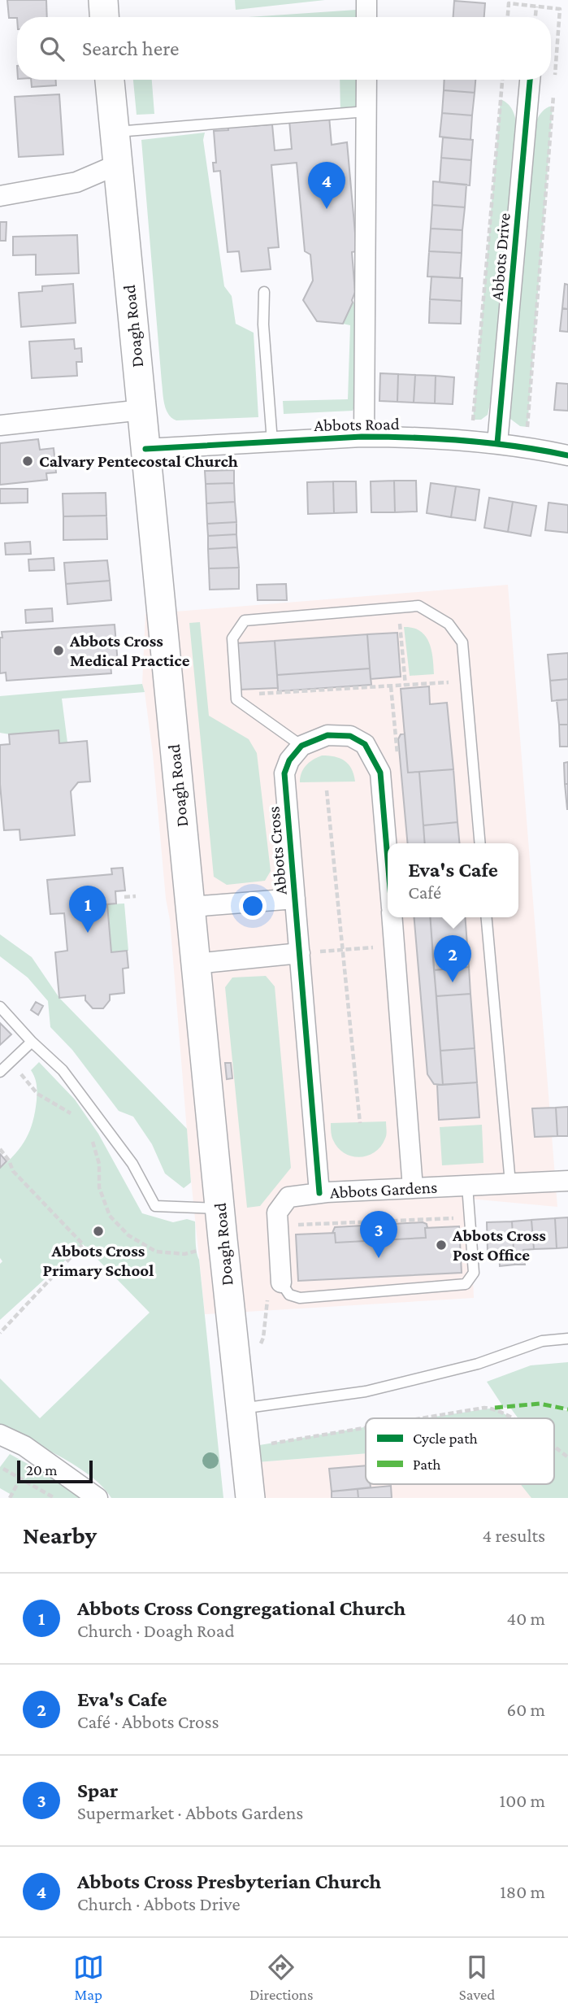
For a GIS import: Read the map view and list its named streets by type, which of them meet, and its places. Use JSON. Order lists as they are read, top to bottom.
{
  "streets": {
    "main road": ["Doagh Road"],
    "street": [
      "Abbots Drive",
      "Abbots Road",
      "Abbots Cross",
      "Abbots Gardens"
    ]
  },
  "crossings": [
    ["Abbots Drive", "Abbots Road"],
    ["Doagh Road", "Abbots Road"],
    ["Abbots Cross", "Abbots Gardens"]
  ],
  "places": [
    "Calvary Pentecostal Church",
    "Abbots Cross Medical Practice",
    "Abbots Cross Primary School",
    "Abbots Cross Post Office"
  ],
  "legend": ["Cycle path", "Path"],
  "scale_bar": "20 m",
  "page": {
    "search": "Search here",
    "pins": [
      "4",
      "1",
      "2",
      "3"
    ],
    "popup": ["Eva's Cafe", "Café"],
    "scale": "20 m",
    "heading": ["Nearby", "4 results"],
    "list": [
      {
        "mark": "1",
        "name": "Abbots Cross Congregational Church",
        "note": "Church · Doagh Road",
        "value": "40 m"
      },
      {
        "mark": "2",
        "name": "Eva's Cafe",
        "note": "Café · Abbots Cross",
        "value": "60 m"
      },
      {
        "mark": "3",
        "name": "Spar",
        "note": "Supermarket · Abbots Gardens",
        "value": "100 m"
      },
      {
        "mark": "4",
        "name": "Abbots Cross Presbyterian Church",
        "note": "Church · Abbots Drive",
        "value": "180 m"
      }
    ],
    "nav": ["Map", "Directions", "Saved"]
  }
}
